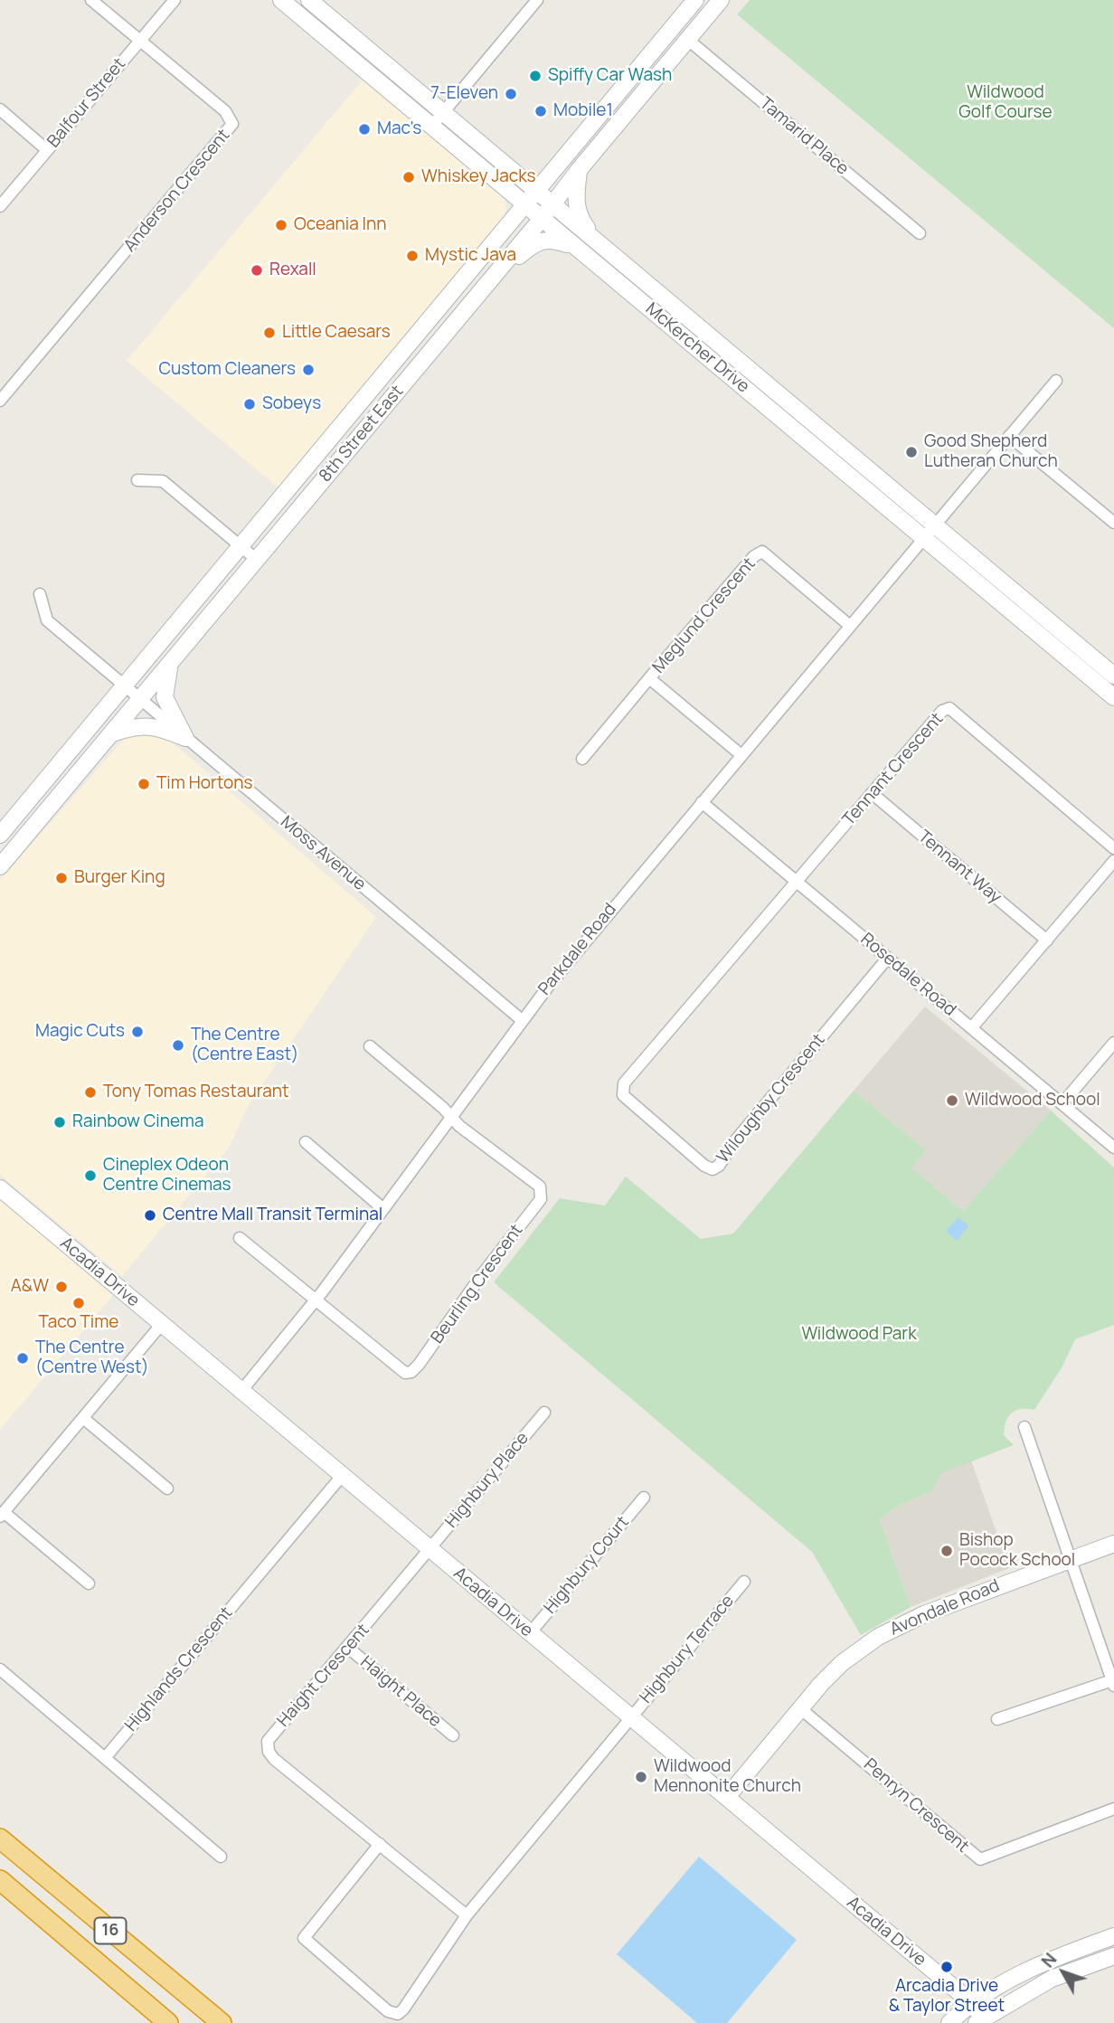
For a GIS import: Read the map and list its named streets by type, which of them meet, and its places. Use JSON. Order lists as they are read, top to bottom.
{
  "streets": {
    "highway": ["16"],
    "main road": [
      "McKercher Drive",
      "8th Street East",
      "Acadia Drive",
      "Avondale Road"
    ],
    "street": [
      "Balfour Street",
      "Tamarid Place",
      "Anderson Crescent",
      "Meglund Crescent",
      "Tennant Crescent",
      "Moss Avenue",
      "Tennant Way",
      "Parkdale Road",
      "Rosedale Road",
      "Wiloughby Crescent",
      "Beurling Crescent",
      "Highbury Place",
      "Highbury Court",
      "Highbury Terrace",
      "Highlands Crescent",
      "Haight Crescent",
      "Haight Place",
      "Penryn Crescent"
    ]
  },
  "crossings": [
    ["Balfour Street", "Anderson Crescent"],
    ["Tamarid Place", "8th Street East"],
    ["McKercher Drive", "8th Street East"],
    ["McKercher Drive", "Parkdale Road"],
    ["8th Street East", "Moss Avenue"],
    ["Meglund Crescent", "Parkdale Road"],
    ["Tennant Crescent", "Tennant Way"],
    ["Tennant Crescent", "Rosedale Road"],
    ["Tennant Crescent", "Wiloughby Crescent"],
    ["Moss Avenue", "Parkdale Road"],
    ["Parkdale Road", "Rosedale Road"],
    ["Parkdale Road", "Acadia Drive"],
    ["Parkdale Road", "Beurling Crescent"],
    ["Rosedale Road", "Wiloughby Crescent"],
    ["Acadia Drive", "Highbury Place"],
    ["Acadia Drive", "Highbury Court"],
    ["Acadia Drive", "Avondale Road"],
    ["Acadia Drive", "Highbury Terrace"],
    ["Acadia Drive", "Highlands Crescent"],
    ["Acadia Drive", "Haight Crescent"],
    ["Highbury Place", "Haight Crescent"],
    ["Avondale Road", "Penryn Crescent"],
    ["Haight Crescent", "Haight Place"]
  ],
  "parks": ["Wildwood Golf Course", "Wildwood Park"],
  "places": [
    "Spiffy Car Wash",
    "7-Eleven",
    "Mobile1",
    "Mac's",
    "Whiskey Jacks",
    "Oceania Inn",
    "Mystic Java",
    "Rexall",
    "Little Caesars",
    "Custom Cleaners",
    "Sobeys",
    "Good Shepherd Lutheran Church",
    "Tim Hortons",
    "Burger King",
    "Magic Cuts",
    "The Centre (Centre East)",
    "Tony Tomas Restaurant",
    "Wildwood School",
    "Rainbow Cinema",
    "Cineplex Odeon Centre Cinemas",
    "Centre Mall Transit Terminal",
    "A&W",
    "Taco Time",
    "The Centre (Centre West)",
    "Bishop Pocock School",
    "Wildwood Mennonite Church",
    "Arcadia Drive & Taylor Street"
  ],
  "north": "top left"
}
